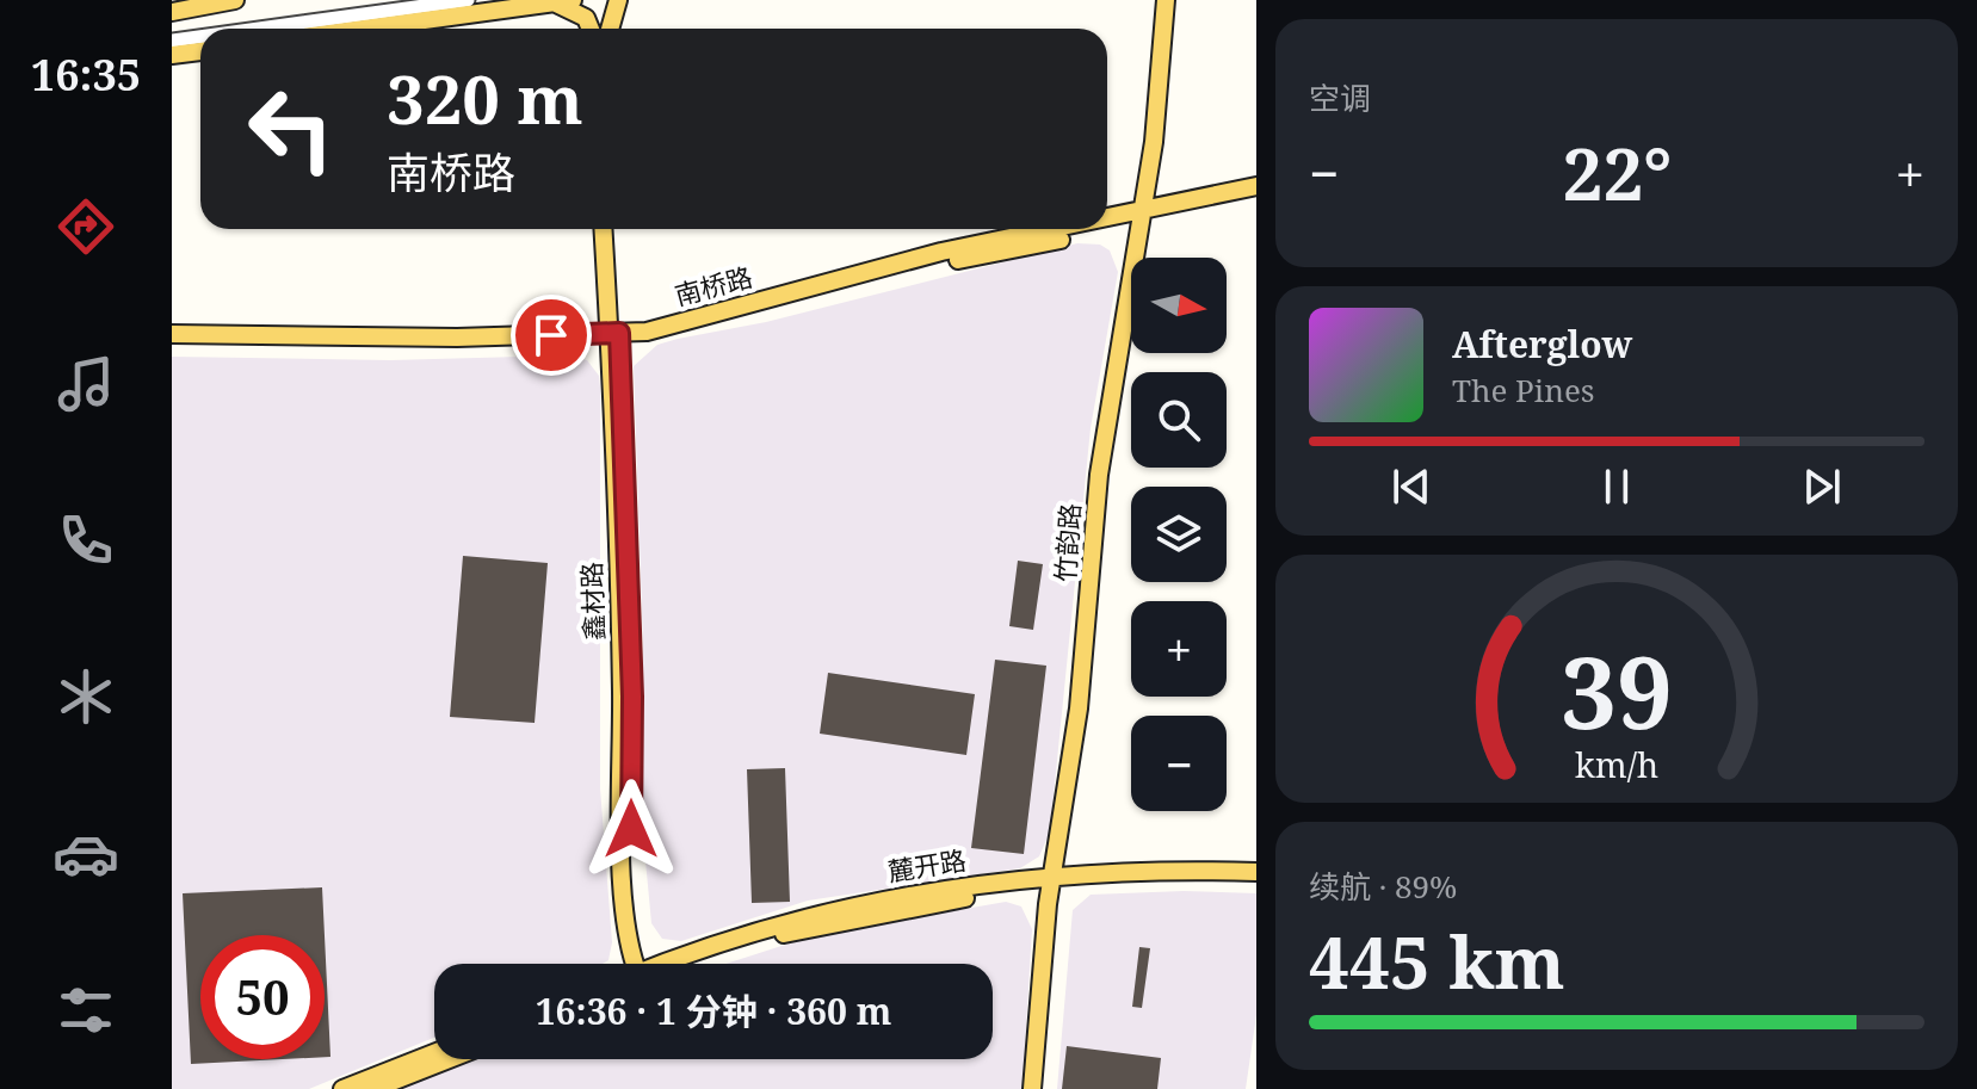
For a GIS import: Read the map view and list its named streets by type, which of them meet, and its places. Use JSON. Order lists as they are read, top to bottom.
{
  "streets": {
    "main road": [
      "南桥路",
      "竹韵路",
      "鑫材路",
      "麓开路"
    ]
  },
  "crossings": [
    ["南桥路", "竹韵路"],
    ["南桥路", "鑫材路"],
    ["竹韵路", "麓开路"]
  ],
  "north": "right",
  "page": {
    "tabs": "16:35",
    "tile": [
      "空调",
      ["续航 · 89%", "445 km"]
    ],
    "turn": ["320 m", "南桥路"],
    "heat": ["−", "22°", "+"],
    "map_buttons": ["+", "−"],
    "song": ["Afterglow", "The Pines"],
    "limit": "50",
    "trip": "16:36 · 1 分钟 · 360 m",
    "gauge": ["39", "km/h"]
  }
}
